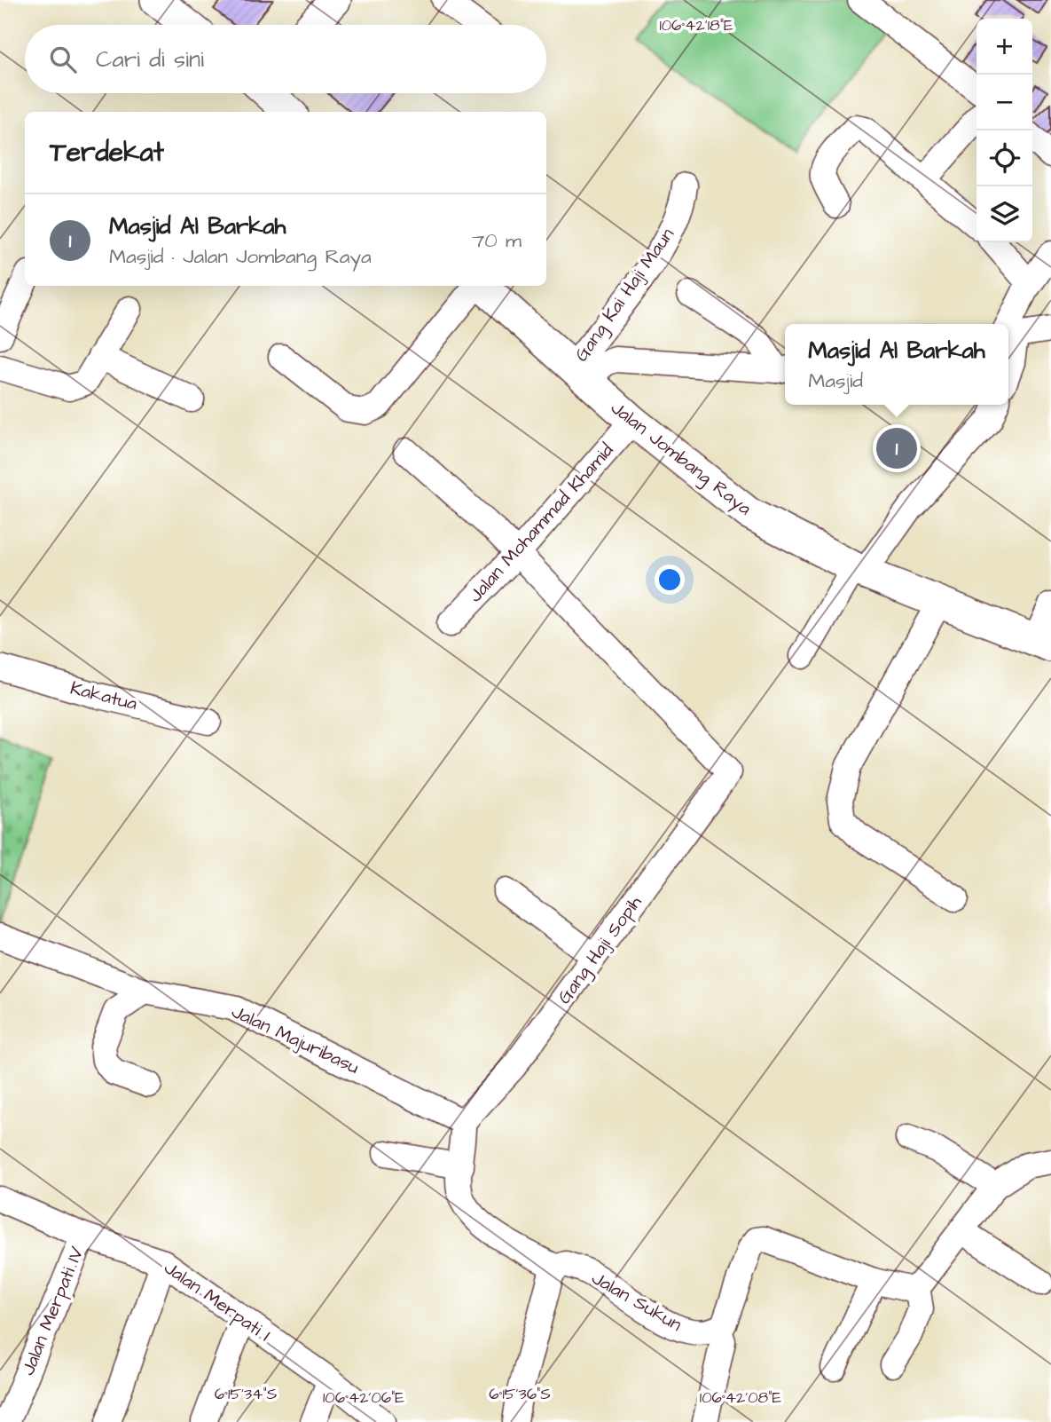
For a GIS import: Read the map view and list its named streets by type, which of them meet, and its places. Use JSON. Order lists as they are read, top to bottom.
{
  "streets": {
    "main road": ["Jalan Jombang Raya"],
    "street": [
      "Gang Kai Haji Maun",
      "Jalan Mohammad Khamid",
      "Kakatua",
      "Gang Haji Sopih",
      "Jalan Majuribasu",
      "Jalan Merpati I",
      "Jalan Sukun",
      "Jalan Merpati IV"
    ]
  },
  "crossings": [
    ["Gang Kai Haji Maun", "Jalan Jombang Raya"],
    ["Jalan Jombang Raya", "Jalan Mohammad Khamid"],
    ["Jalan Mohammad Khamid", "Gang Haji Sopih"],
    ["Gang Haji Sopih", "Jalan Majuribasu"],
    ["Gang Haji Sopih", "Jalan Sukun"],
    ["Jalan Majuribasu", "Jalan Sukun"],
    ["Jalan Merpati I", "Jalan Merpati IV"]
  ],
  "page": {
    "map_buttons": ["+", "−"],
    "search": "Cari di sini",
    "heading": "Terdekat",
    "list": [
      {
        "mark": "1",
        "name": "Masjid Al Barkah",
        "note": "Masjid · Jalan Jombang Raya",
        "value": "70 m"
      }
    ],
    "popup": ["Masjid Al Barkah", "Masjid"],
    "pins": "1"
  },
  "coordinates": [
    "106°42'18\"E",
    "6°15'34\"S",
    "6°15'36\"S",
    "106°42'06\"E",
    "106°42'08\"E"
  ]
}
